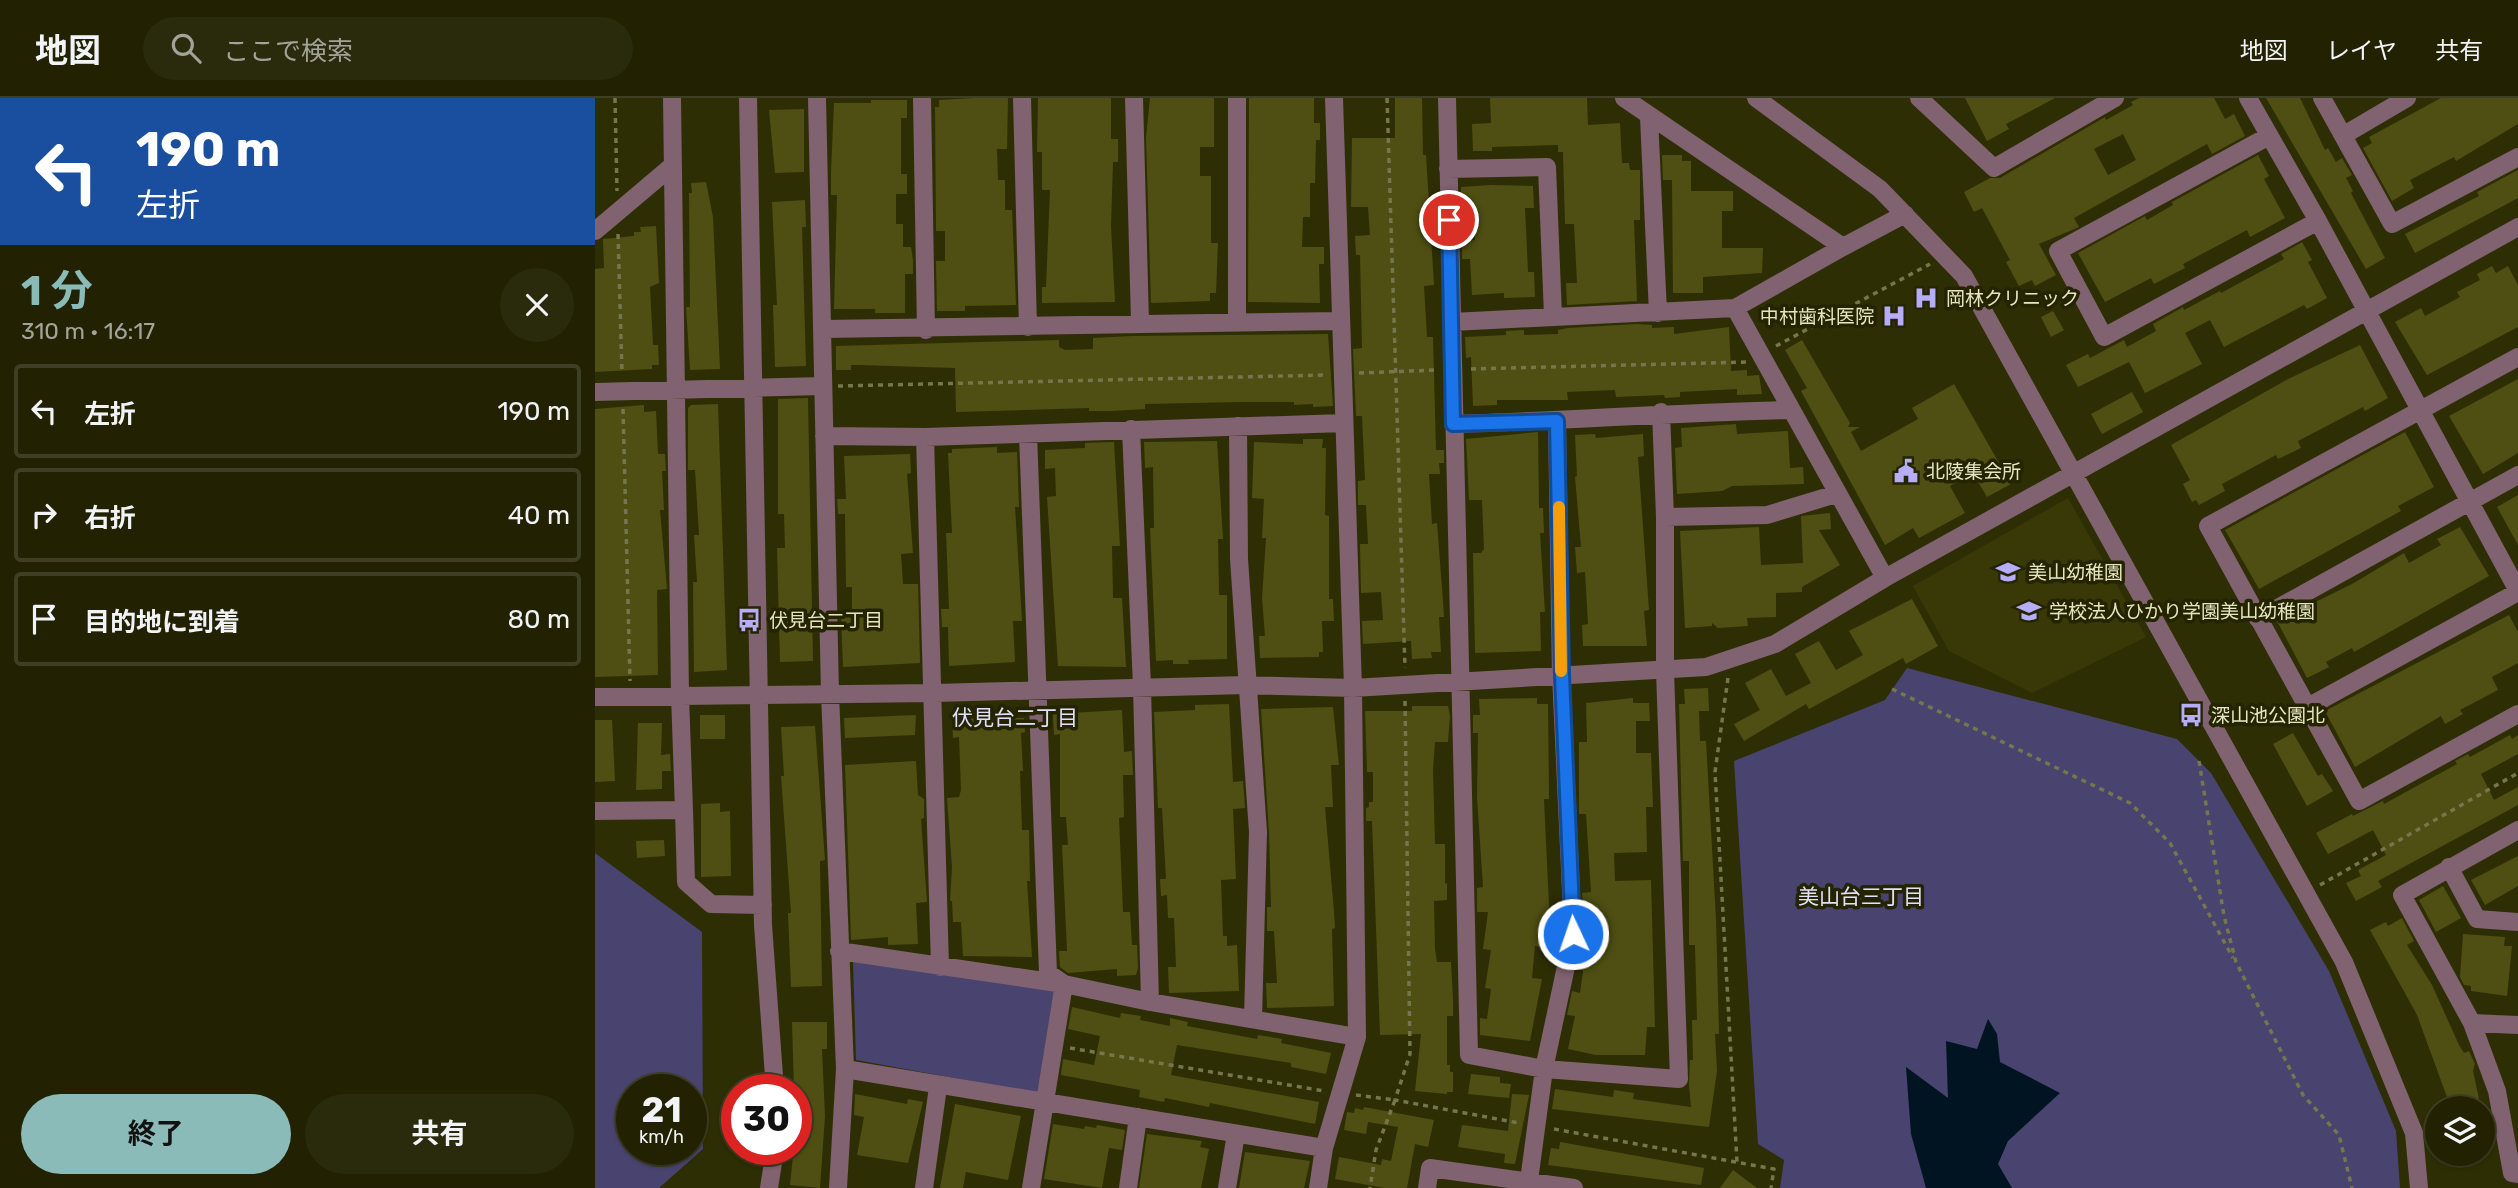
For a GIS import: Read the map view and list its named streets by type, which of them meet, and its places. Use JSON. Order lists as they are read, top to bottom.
{
  "districts": ["伏見台二丁目", "美山台三丁目"],
  "places": {
    "hospital": ["岡林クリニック", "中村歯科医院"],
    "public building": ["北陵集会所"],
    "school or university": ["美山幼稚園", "学校法人ひかり学園美山幼稚園"],
    "bus stop": ["伏見台二丁目", "深山池公園北"]
  },
  "page": {
    "header": "地図",
    "search": "ここで検索",
    "nav": ["地図", "レイヤ", "共有"],
    "turn": ["190 m", "左折"],
    "heading": ["1 分", "310 m · 16:17"],
    "list": [
      {
        "name": "左折",
        "value": "190 m"
      },
      {
        "name": "右折",
        "value": "40 m"
      },
      {
        "name": "目的地に到着",
        "value": "80 m"
      }
    ],
    "speed": "21 km/h",
    "limit": "30",
    "buttons": ["終了", "共有"]
  }
}
